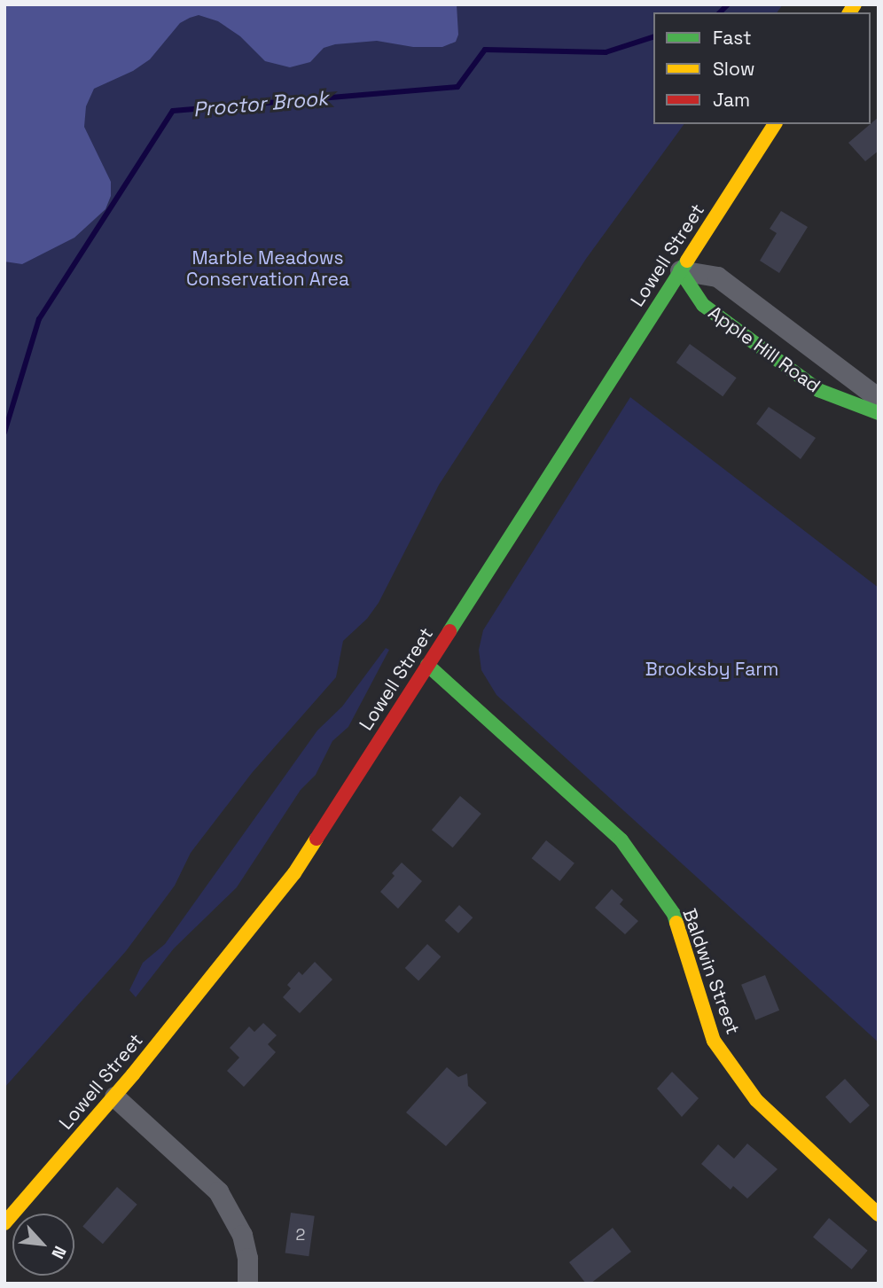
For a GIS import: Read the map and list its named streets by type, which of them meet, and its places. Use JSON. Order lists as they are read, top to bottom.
{
  "streets": {
    "main road": ["Lowell Street", "Apple Hill Road", "Baldwin Street"]
  },
  "crossings": [
    ["Lowell Street", "Apple Hill Road"],
    ["Lowell Street", "Baldwin Street"]
  ],
  "water": ["Proctor Brook"],
  "parks": ["Marble Meadows Conservation Area", "Brooksby Farm"],
  "house_numbers": ["2"],
  "legend": ["Fast", "Slow", "Jam"],
  "north": "bottom right"
}
